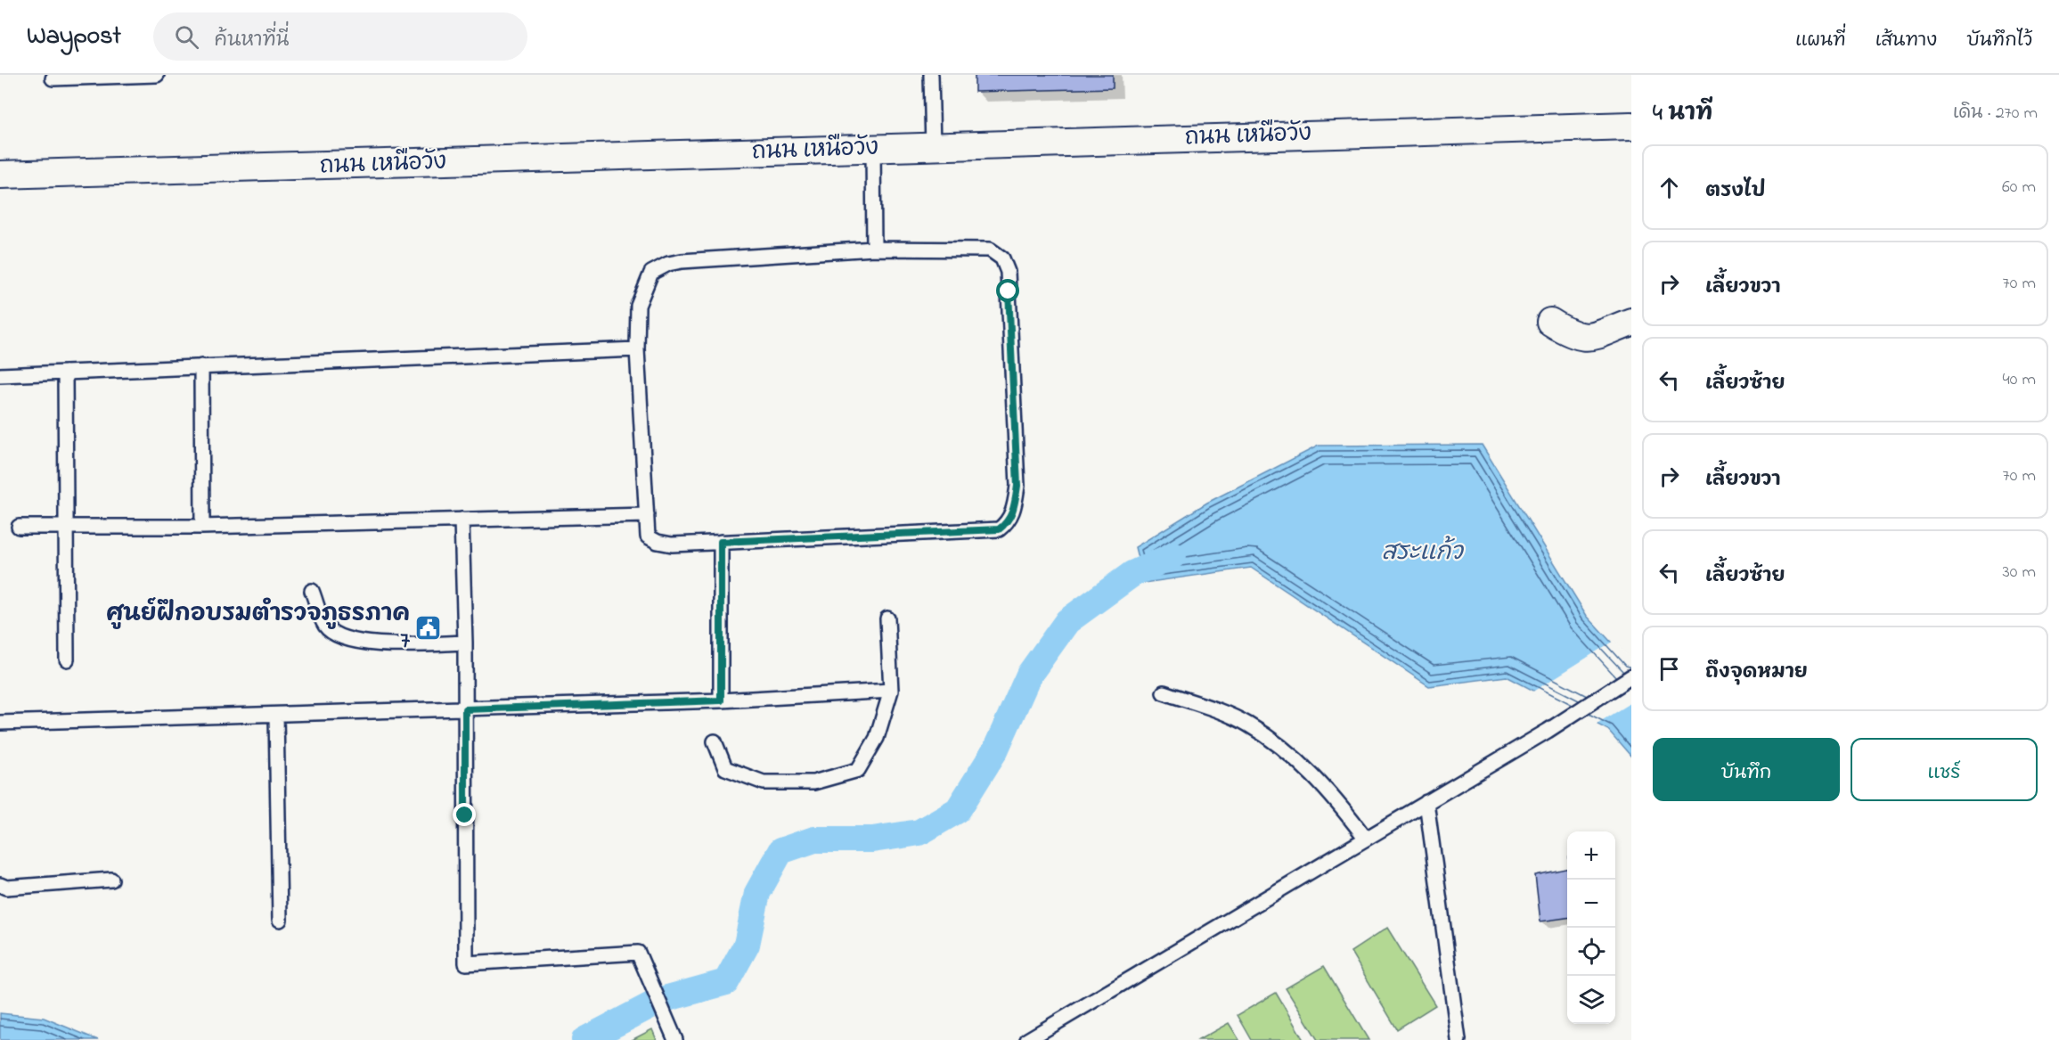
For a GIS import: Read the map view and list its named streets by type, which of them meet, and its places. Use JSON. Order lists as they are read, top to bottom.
{
  "streets": {
    "street": ["ถนน เหนือวัง"]
  },
  "water": ["สระแก้ว"],
  "places": {
    "public building": ["ศูนย์ฝึกอบรมตำรวจภูธรภาค 7"]
  },
  "page": {
    "header": "Waypost",
    "search": "ค้นหาที่นี่",
    "nav": ["แผนที่", "เส้นทาง", "บันทึกไว้"],
    "heading": ["4 นาที", "เดิน · 270 m"],
    "list": [
      ["ตรงไป", "60 m"],
      ["เลี้ยวขวา", "70 m"],
      ["เลี้ยวซ้าย", "40 m"],
      ["เลี้ยวขวา", "70 m"],
      ["เลี้ยวซ้าย", "30 m"],
      "ถึงจุดหมาย"
    ],
    "buttons": ["บันทึก", "แชร์"],
    "map_buttons": ["+", "−"]
  }
}
